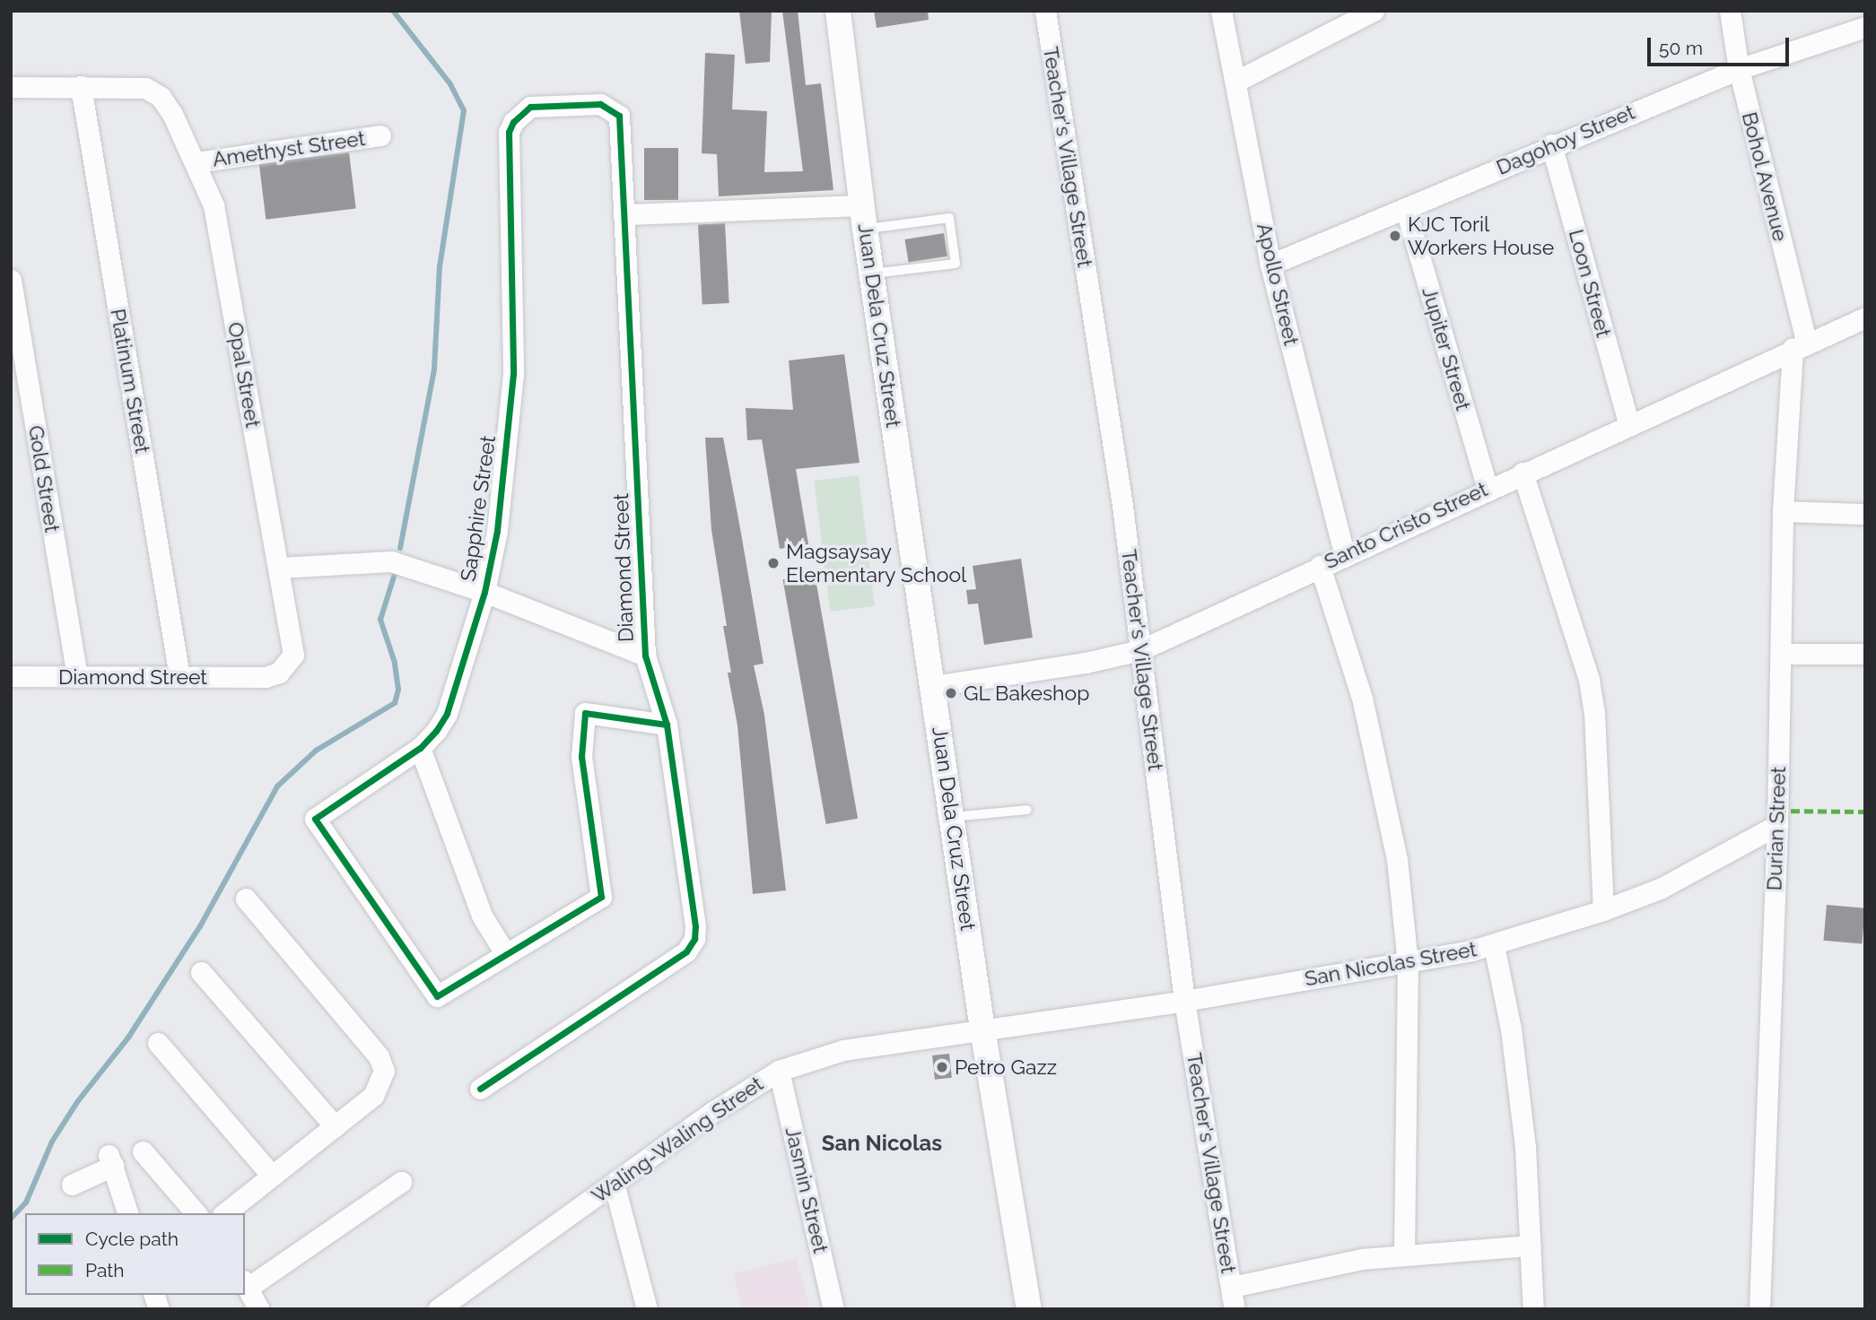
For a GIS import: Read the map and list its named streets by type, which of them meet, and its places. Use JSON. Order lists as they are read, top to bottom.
{
  "streets": {
    "street": [
      "Dagohoy Street",
      "Amethyst Street",
      "Teacher's Village Street",
      "Bohol Avenue",
      "Loon Street",
      "Apollo Street",
      "Juan Dela Cruz Street",
      "Jupiter Street",
      "Opal Street",
      "Platinum Street",
      "Gold Street",
      "Sapphire Street",
      "Santo Cristo Street",
      "Diamond Street",
      "Durian Street",
      "San Nicolas Street",
      "Waling-Waling Street",
      "Jasmin Street"
    ]
  },
  "crossings": [
    ["Dagohoy Street", "Bohol Avenue"],
    ["Dagohoy Street", "Loon Street"],
    ["Dagohoy Street", "Apollo Street"],
    ["Dagohoy Street", "Jupiter Street"],
    ["Amethyst Street", "Opal Street"],
    ["Teacher's Village Street", "Santo Cristo Street"],
    ["Teacher's Village Street", "San Nicolas Street"],
    ["Bohol Avenue", "Santo Cristo Street"],
    ["Bohol Avenue", "Durian Street"],
    ["Loon Street", "Santo Cristo Street"],
    ["Apollo Street", "Santo Cristo Street"],
    ["Juan Dela Cruz Street", "Santo Cristo Street"],
    ["Juan Dela Cruz Street", "San Nicolas Street"],
    ["Juan Dela Cruz Street", "Waling-Waling Street"],
    ["Jupiter Street", "Santo Cristo Street"],
    ["Opal Street", "Platinum Street"],
    ["Opal Street", "Diamond Street"],
    ["Platinum Street", "Diamond Street"],
    ["Gold Street", "Diamond Street"],
    ["Sapphire Street", "Diamond Street"],
    ["Santo Cristo Street", "Durian Street"],
    ["Durian Street", "San Nicolas Street"],
    ["San Nicolas Street", "Waling-Waling Street"],
    ["Waling-Waling Street", "Jasmin Street"]
  ],
  "districts": ["San Nicolas"],
  "places": [
    "KJC Toril Workers House",
    "Magsaysay Elementary School",
    "GL Bakeshop",
    "Petro Gazz"
  ],
  "legend": ["Cycle path", "Path"],
  "scale_bar": "50 m"
}
